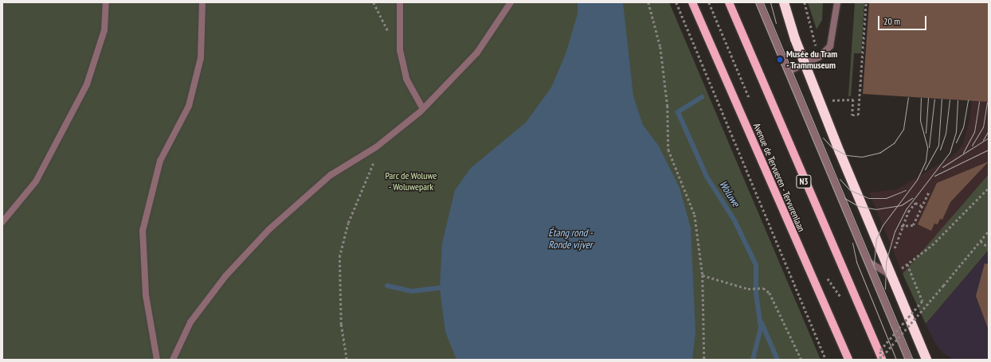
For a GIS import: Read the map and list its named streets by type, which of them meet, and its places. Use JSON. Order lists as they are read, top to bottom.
{
  "streets": {
    "main road": ["Avenue de Tervueren - Tervurenlaan", "N3"]
  },
  "water": ["Woluwe", "Étang rond - Ronde vijver"],
  "parks": ["Parc de Woluwe - Woluwepark"],
  "places": ["Musée du Tram - Trammuseum"],
  "scale_bar": "20 m"
}
